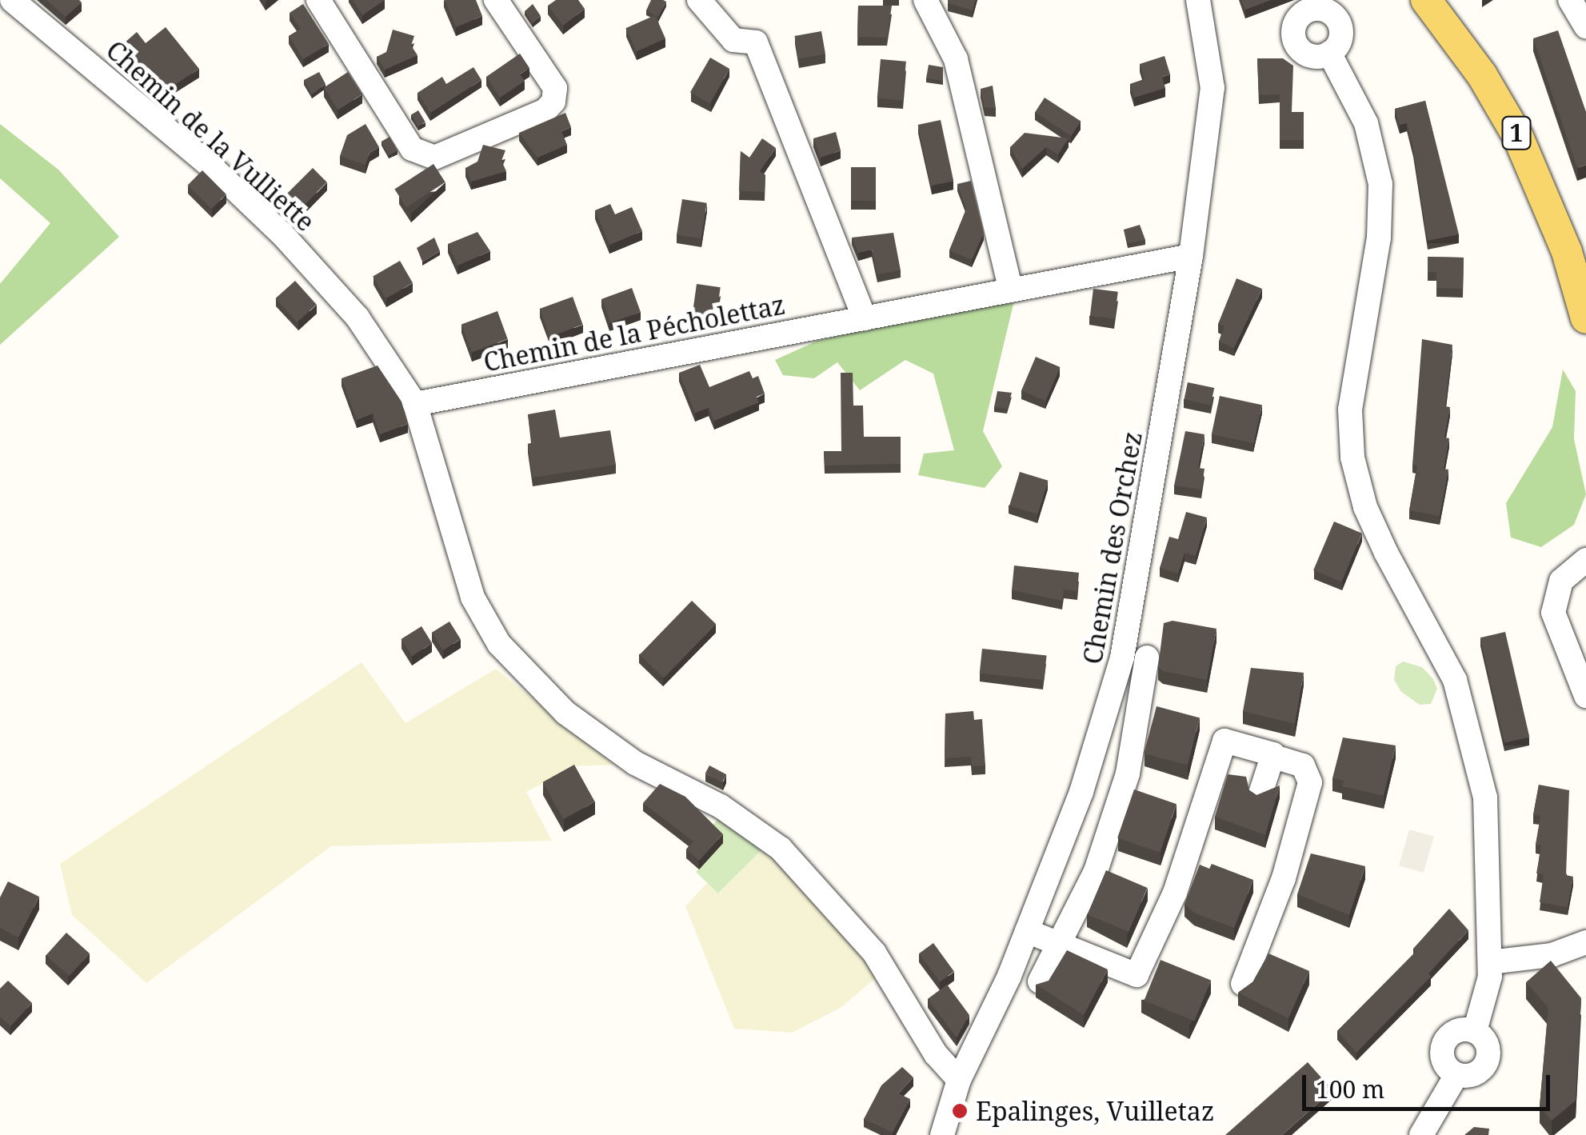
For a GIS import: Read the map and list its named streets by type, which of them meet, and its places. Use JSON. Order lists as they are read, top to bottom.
{
  "streets": {
    "main road": ["1"],
    "street": ["Chemin de la Vulliette", "Chemin de la Pécholettaz", "Chemin des Orchez"]
  },
  "crossings": [
    ["Chemin de la Vulliette", "Chemin de la Pécholettaz"],
    ["Chemin de la Vulliette", "Chemin des Orchez"],
    ["Chemin de la Pécholettaz", "Chemin des Orchez"]
  ],
  "places": ["Epalinges, Vuilletaz"],
  "scale_bar": "100 m"
}
